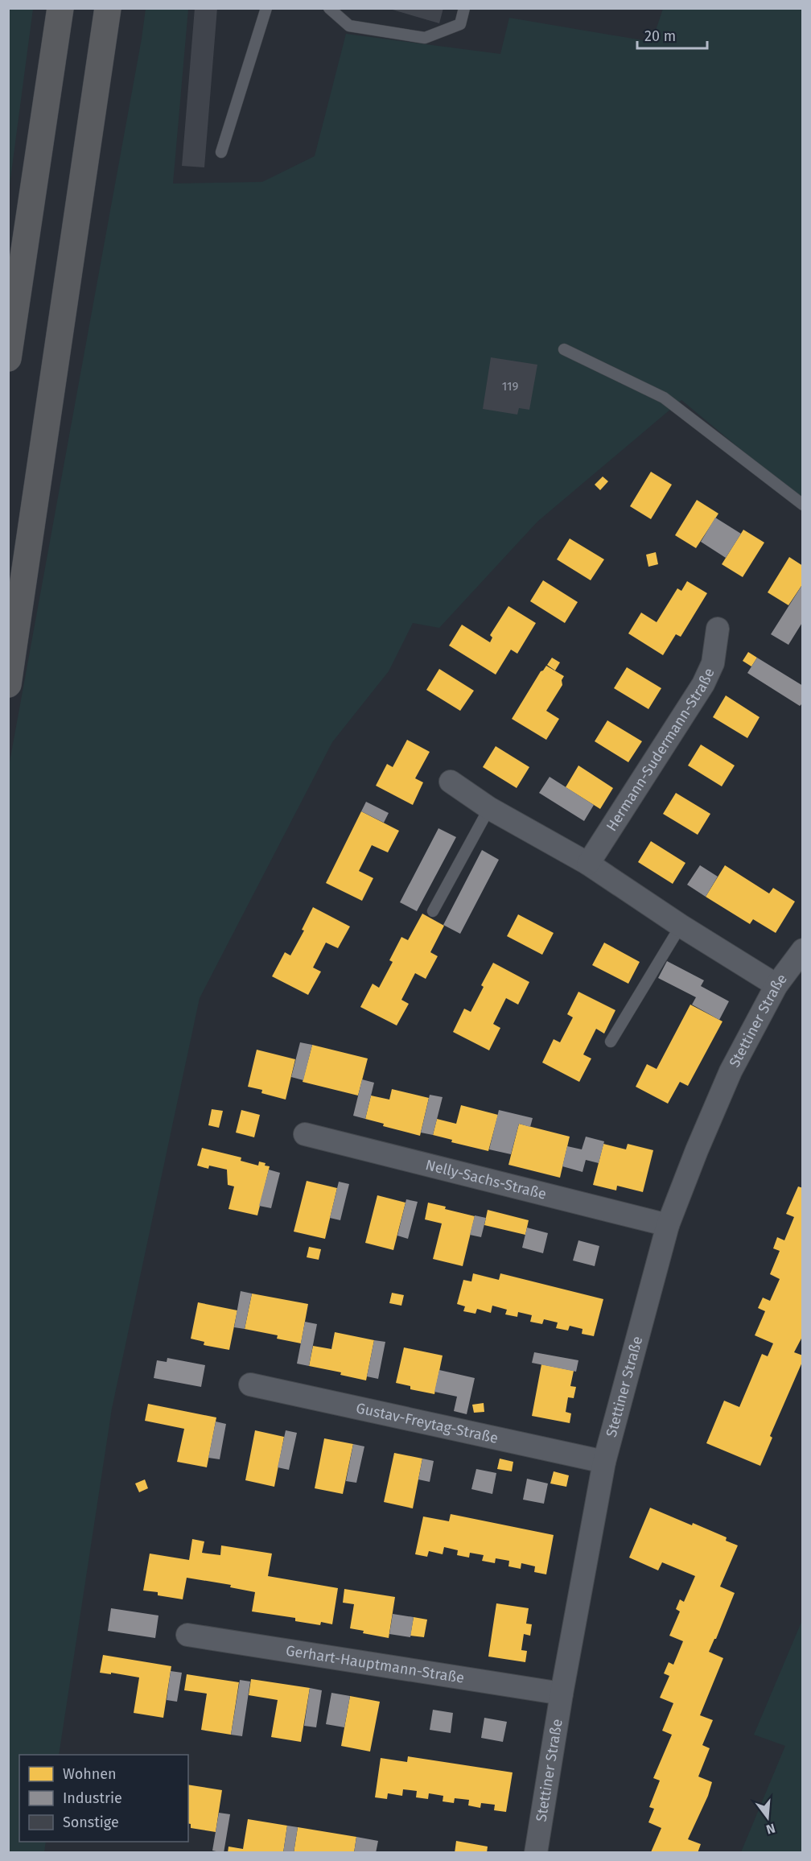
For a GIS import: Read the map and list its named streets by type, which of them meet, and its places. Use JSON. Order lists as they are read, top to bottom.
{
  "streets": {
    "street": [
      "Hermann-Sudermann-Straße",
      "Stettiner Straße",
      "Nelly-Sachs-Straße",
      "Gustav-Freytag-Straße",
      "Gerhart-Hauptmann-Straße"
    ]
  },
  "crossings": [
    ["Stettiner Straße", "Nelly-Sachs-Straße"],
    ["Stettiner Straße", "Gustav-Freytag-Straße"],
    ["Stettiner Straße", "Gerhart-Hauptmann-Straße"]
  ],
  "house_numbers": ["119"],
  "legend": ["Wohnen", "Industrie", "Sonstige"],
  "scale_bar": "20 m",
  "north": "bottom"
}
